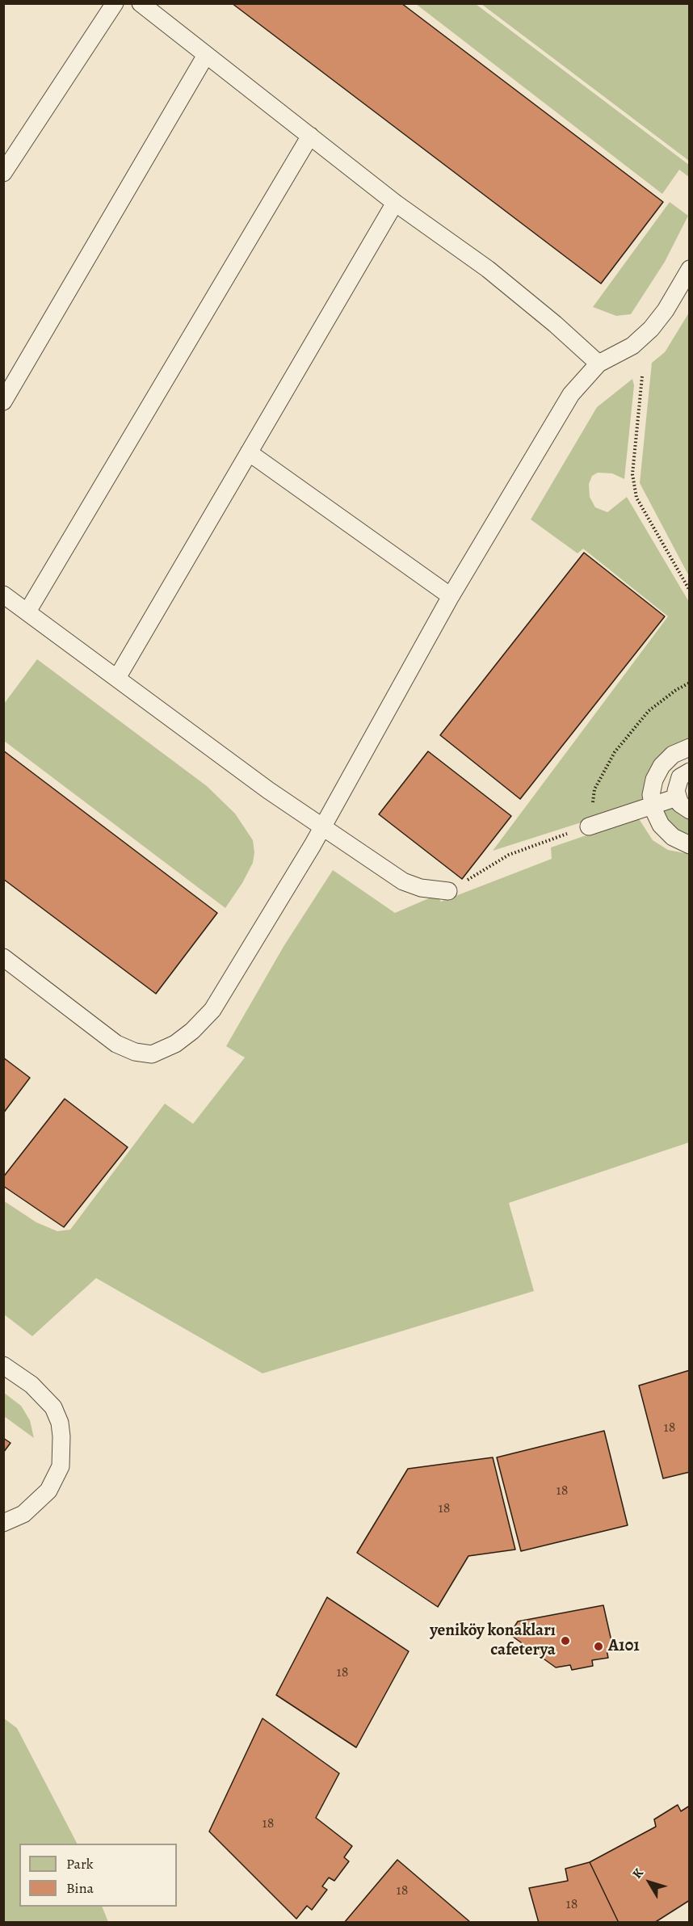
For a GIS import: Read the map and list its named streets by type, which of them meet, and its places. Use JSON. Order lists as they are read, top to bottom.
{
  "places": ["yeniköy konakları cafeterya", "A101"],
  "house_numbers": [
    "18",
    "18",
    "18",
    "18",
    "18",
    "18",
    "18"
  ],
  "legend": ["Park", "Bina"],
  "north": "top left"
}
